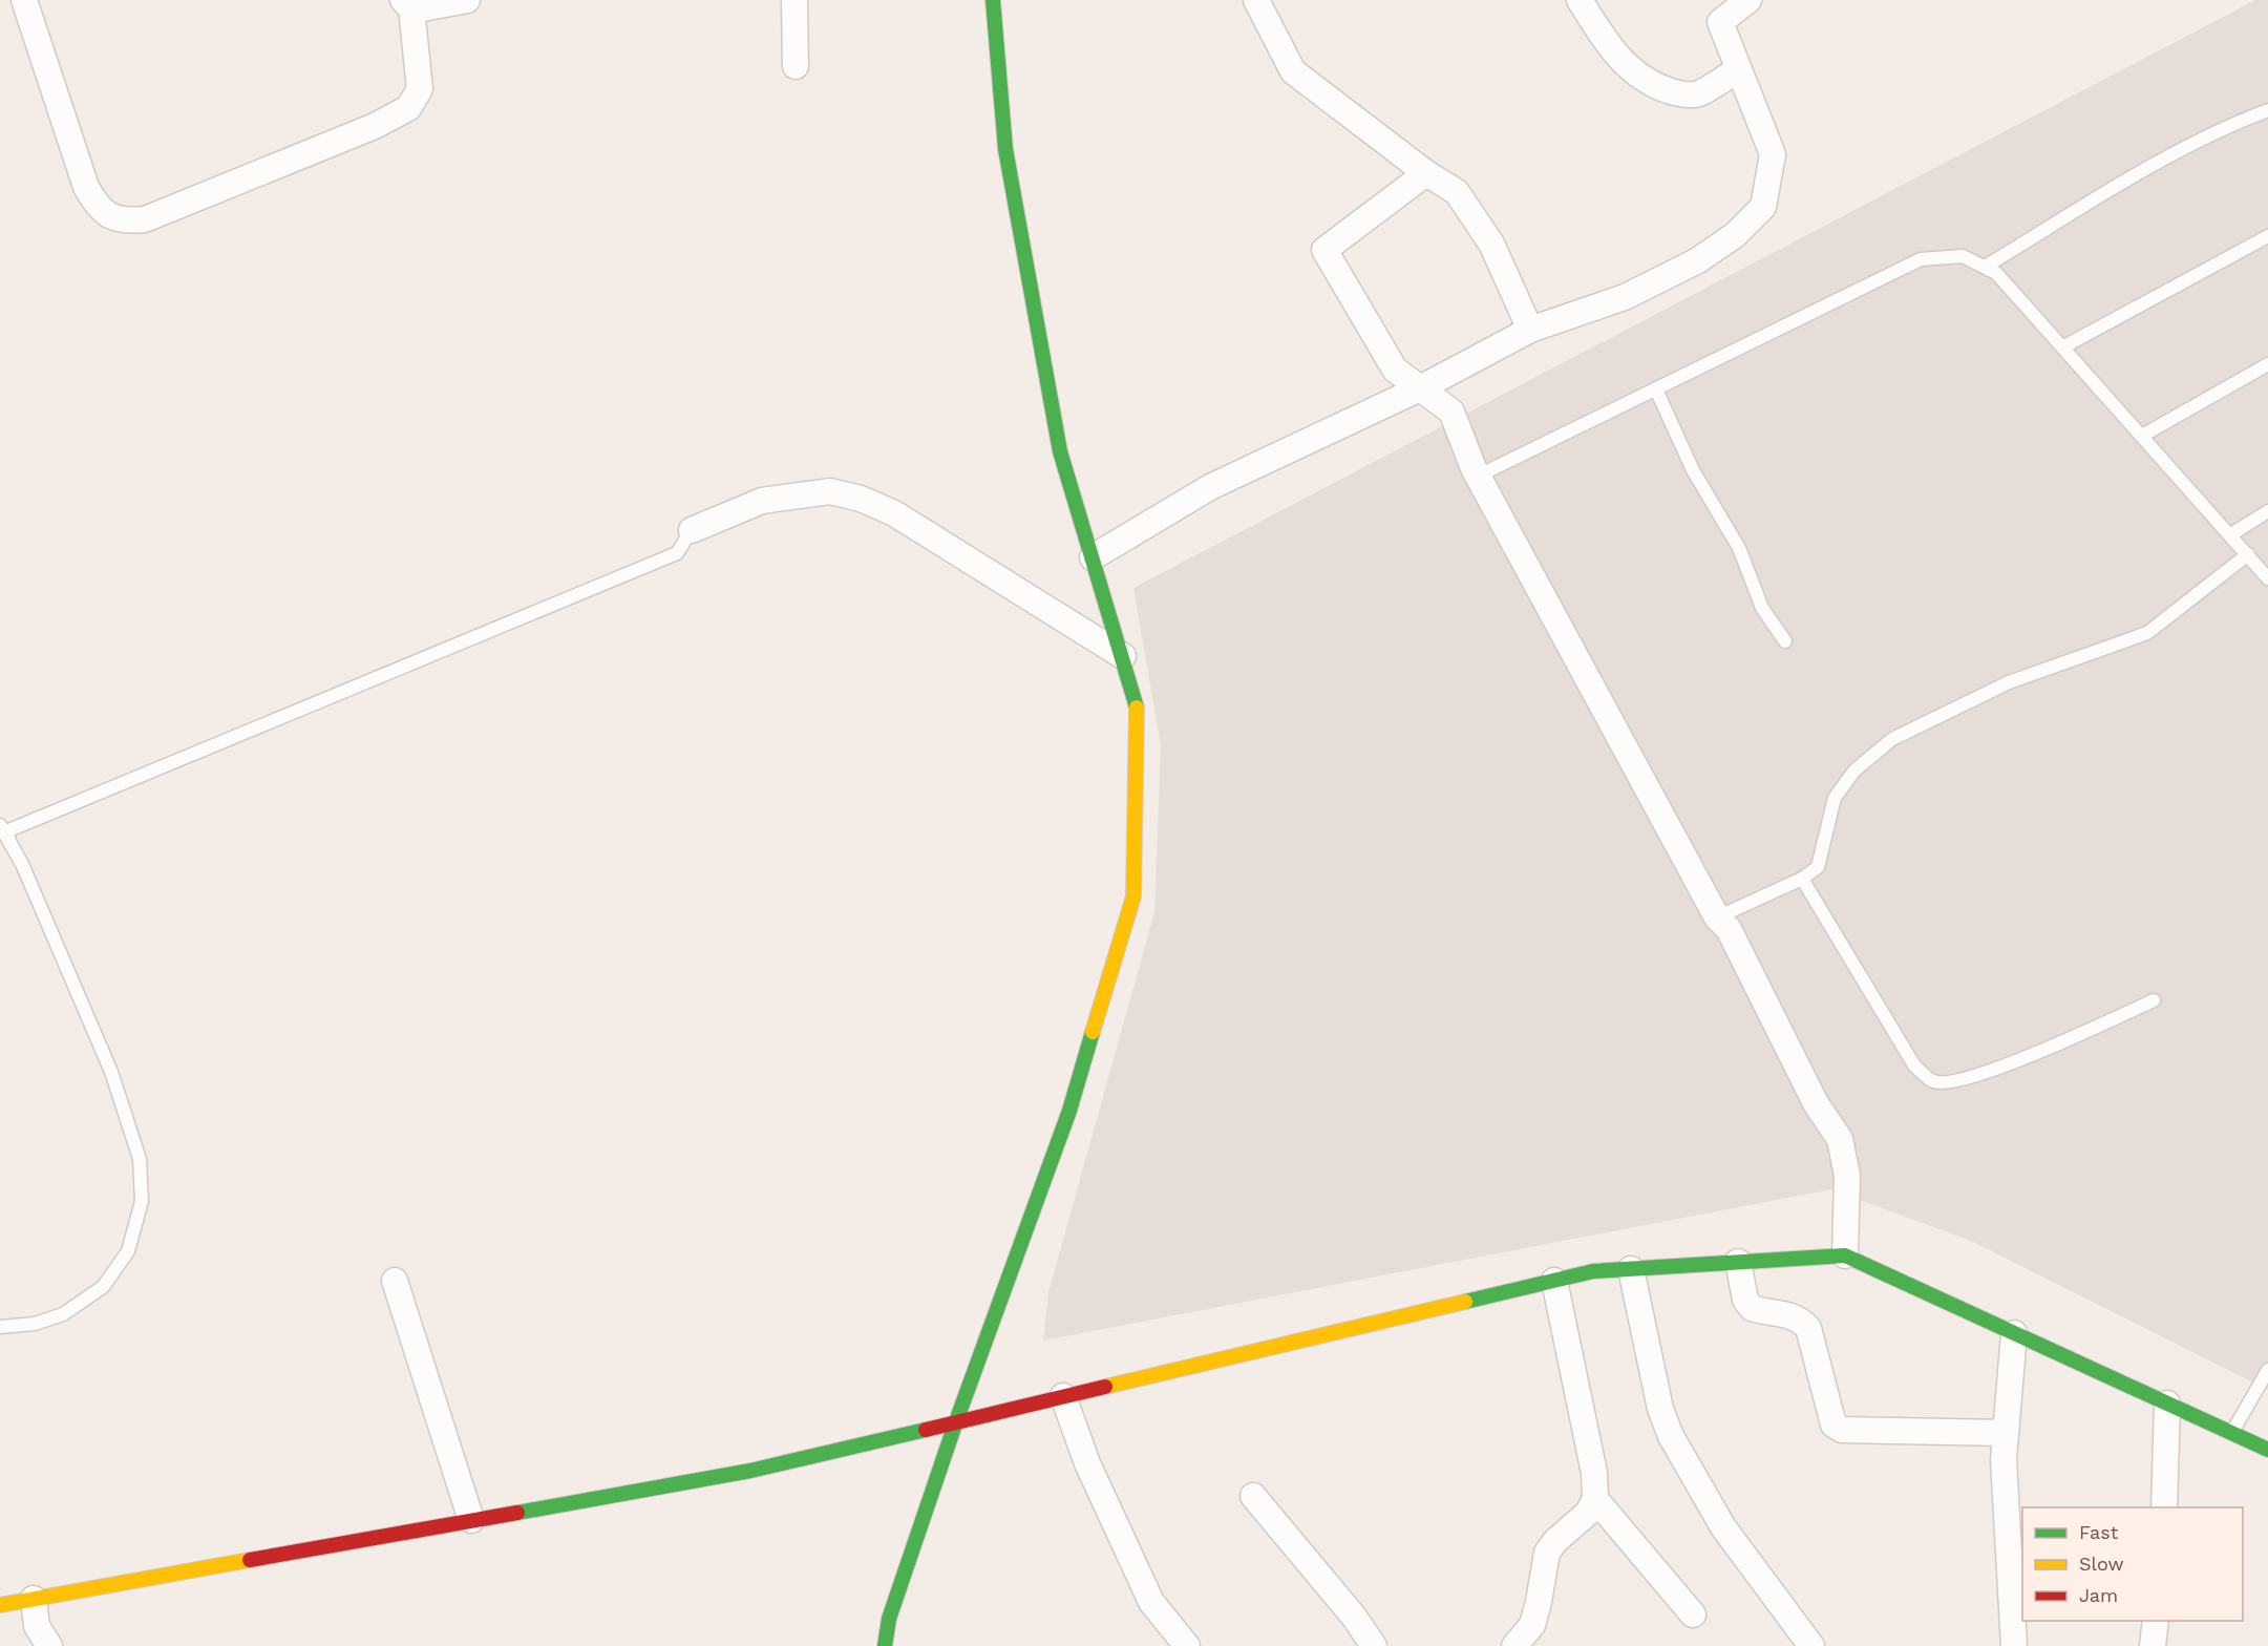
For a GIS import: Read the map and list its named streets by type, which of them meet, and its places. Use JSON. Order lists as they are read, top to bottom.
{
  "legend": ["Fast", "Slow", "Jam"]
}
